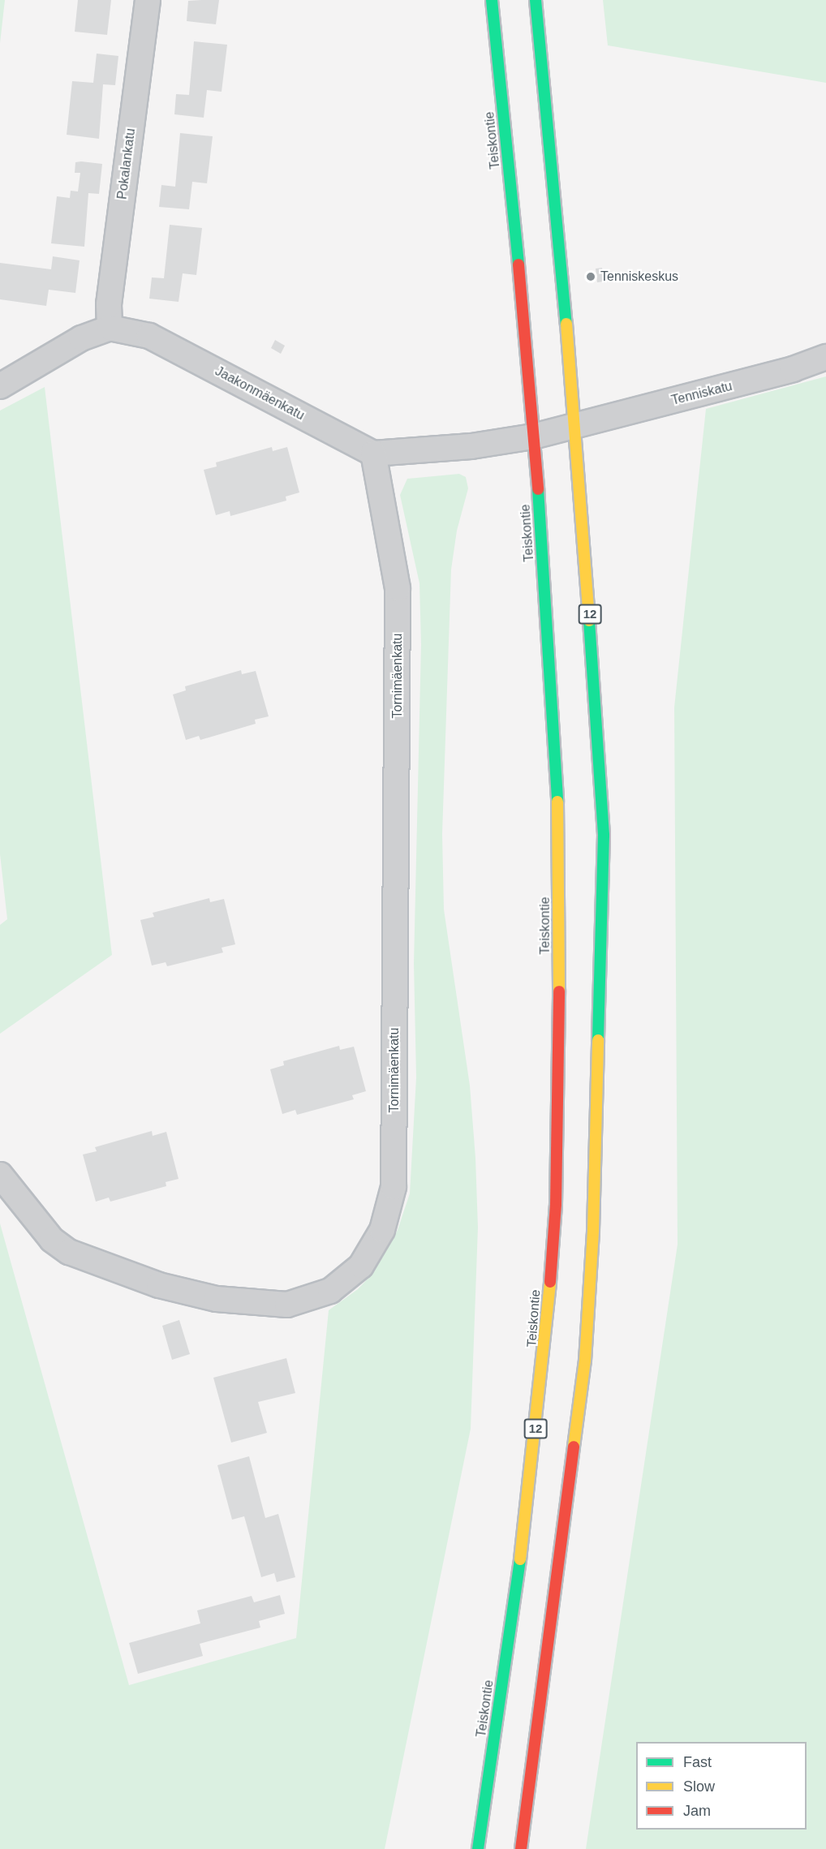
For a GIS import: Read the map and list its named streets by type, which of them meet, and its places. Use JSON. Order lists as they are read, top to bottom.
{
  "streets": {
    "highway": ["Teiskontie", "12"],
    "street": [
      "Pokalankatu",
      "Jaakonmäenkatu",
      "Tenniskatu",
      "Tornimäenkatu"
    ]
  },
  "crossings": [
    ["Teiskontie", "Tenniskatu"],
    ["Pokalankatu", "Jaakonmäenkatu"],
    ["Jaakonmäenkatu", "Tornimäenkatu"],
    ["Tenniskatu", "12"]
  ],
  "places": ["Tenniskeskus"],
  "legend": ["Fast", "Slow", "Jam"]
}
